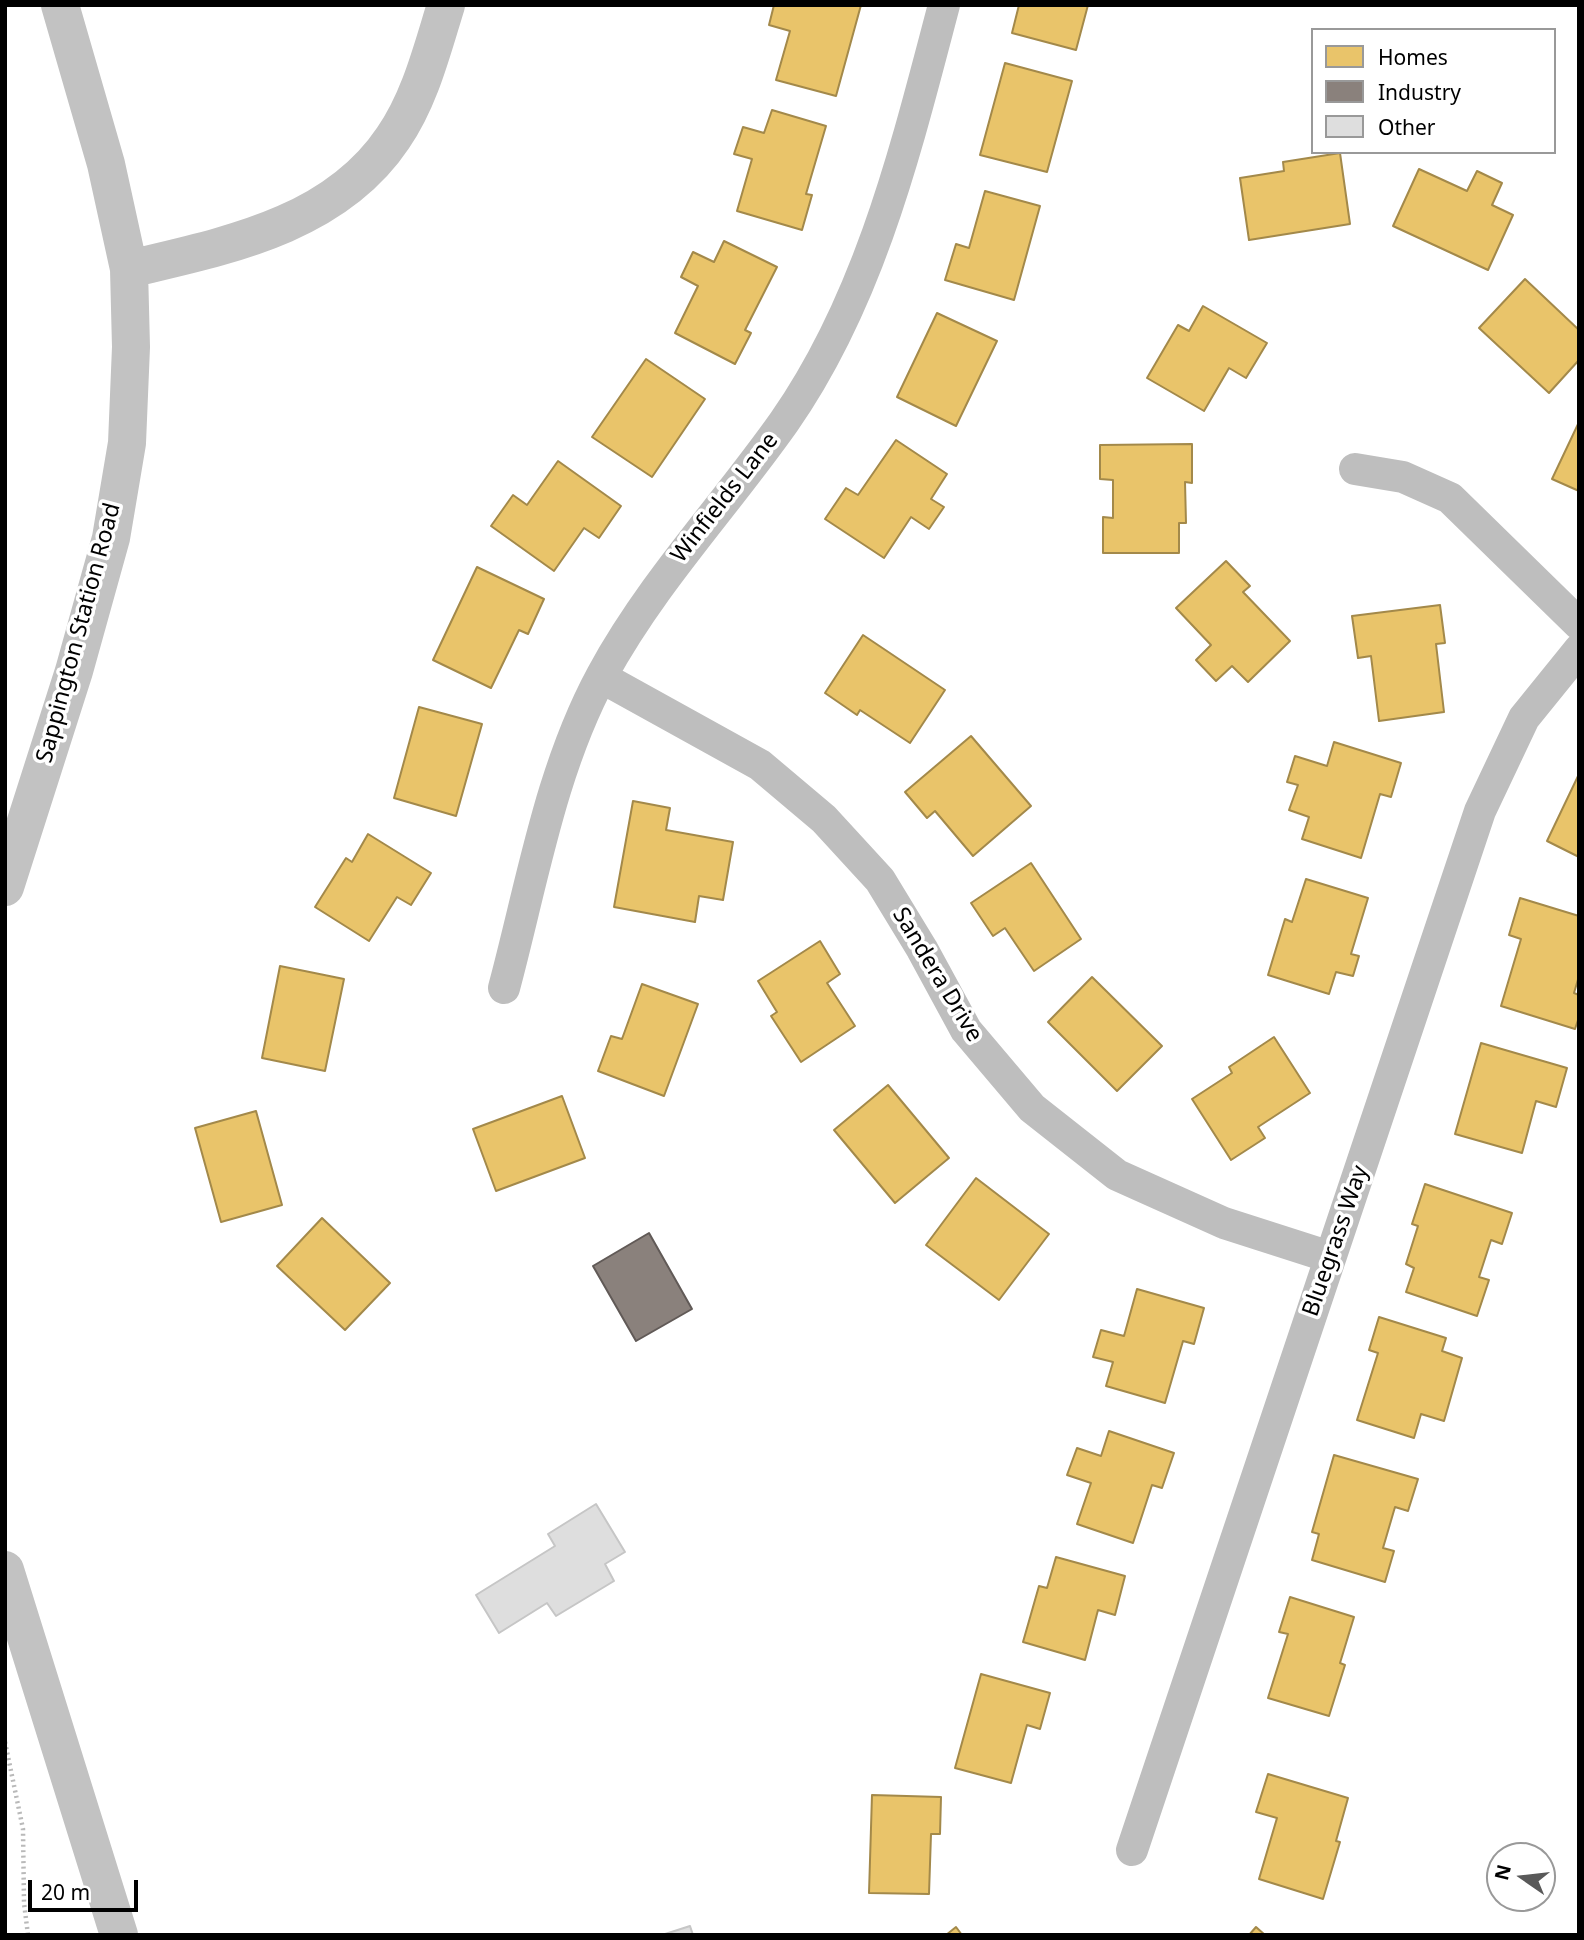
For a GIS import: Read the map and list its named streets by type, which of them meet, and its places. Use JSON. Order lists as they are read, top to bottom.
{
  "streets": {
    "main road": ["Sappington Station Road"],
    "street": ["Winfields Lane", "Sandera Drive", "Bluegrass Way"]
  },
  "crossings": [
    ["Winfields Lane", "Sandera Drive"],
    ["Sandera Drive", "Bluegrass Way"]
  ],
  "legend": ["Homes", "Industry", "Other"],
  "scale_bar": "20 m",
  "north": "left"
}
